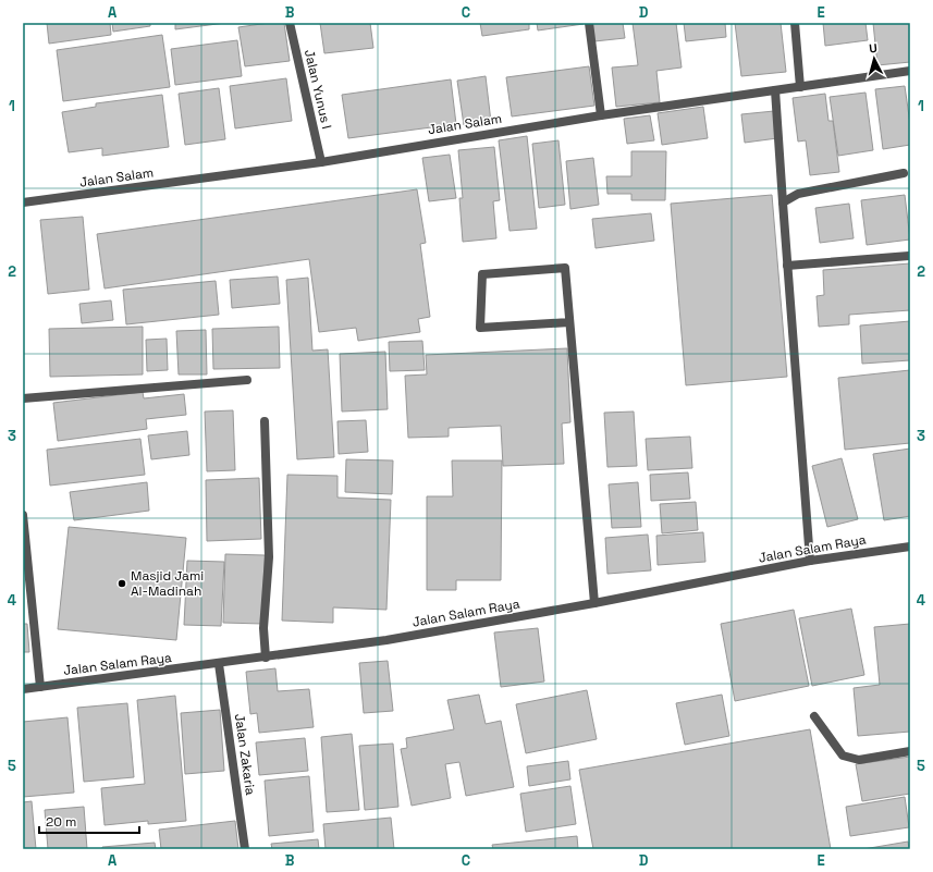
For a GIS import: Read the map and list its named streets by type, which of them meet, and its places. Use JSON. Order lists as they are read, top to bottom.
{
  "streets": {
    "street": [
      "Jalan Yunus I",
      "Jalan Salam",
      "Jalan Salam Raya",
      "Jalan Zakaria"
    ]
  },
  "crossings": [
    ["Jalan Yunus I", "Jalan Salam"],
    ["Jalan Salam Raya", "Jalan Zakaria"]
  ],
  "places": ["Masjid Jami Al-Madinah"],
  "scale_bar": "20 m",
  "north": "top",
  "grid": {
    "columns": [
      "A",
      "B",
      "C",
      "D",
      "E"
    ],
    "rows": [
      "1",
      "2",
      "3",
      "4",
      "5"
    ]
  }
}
